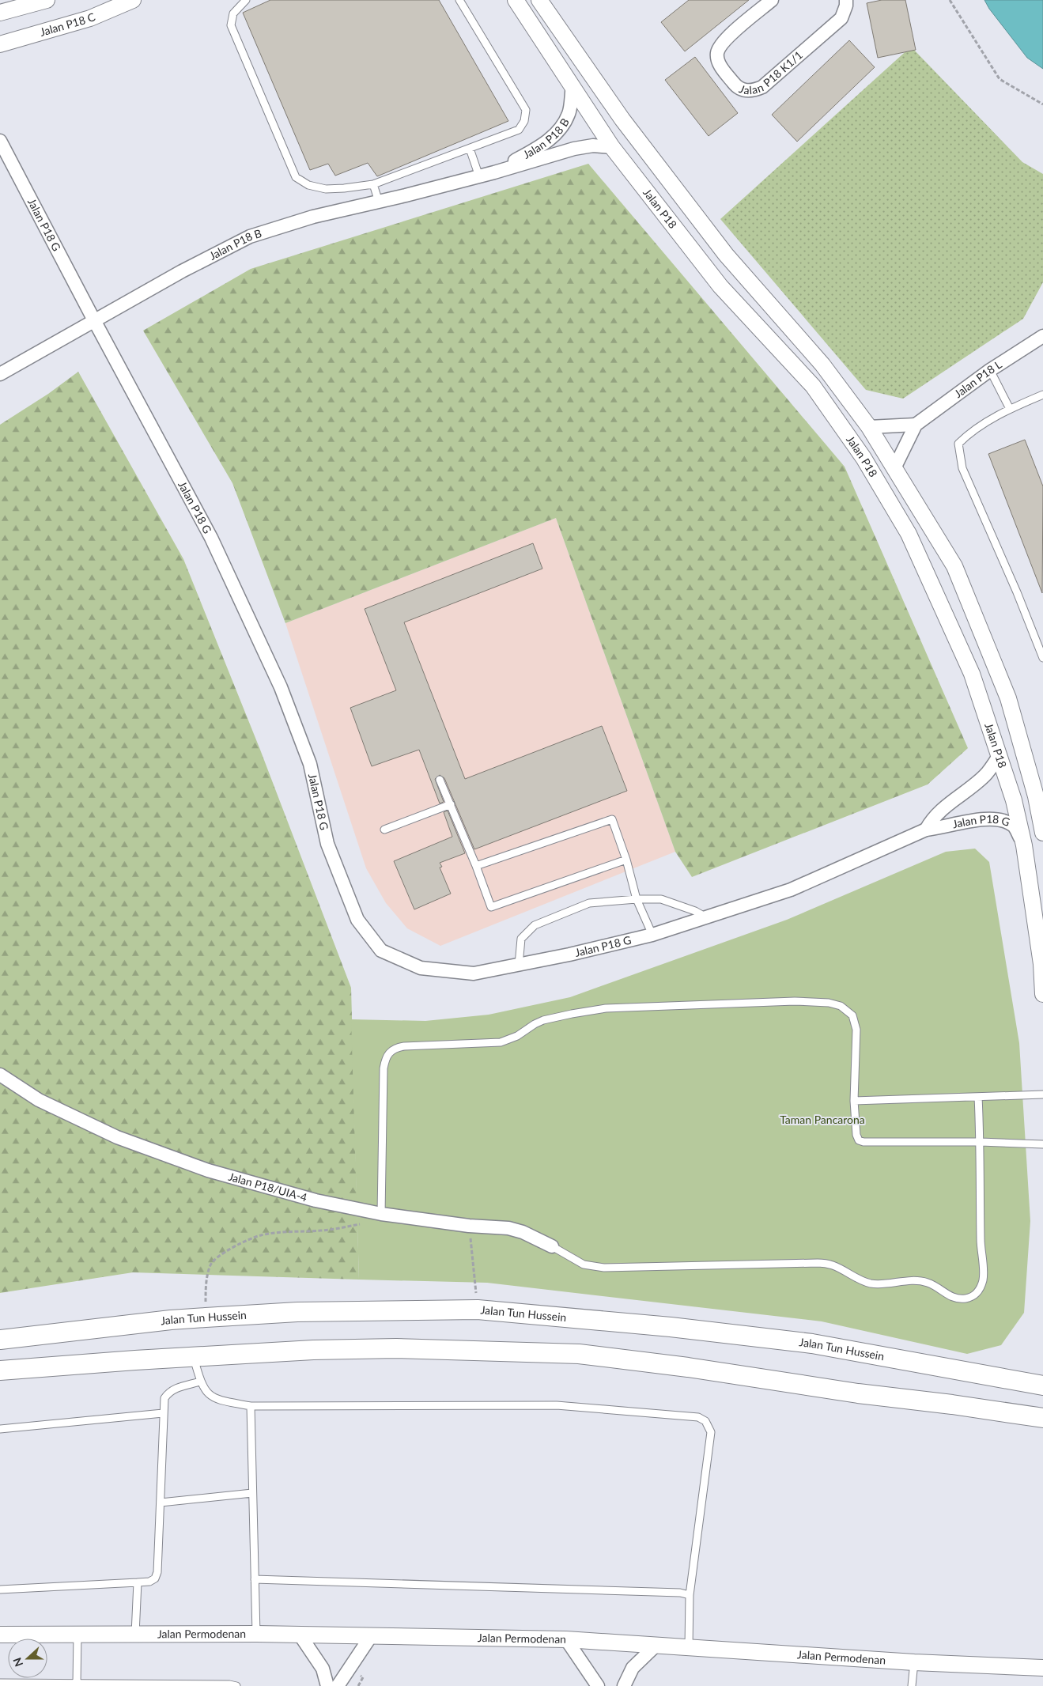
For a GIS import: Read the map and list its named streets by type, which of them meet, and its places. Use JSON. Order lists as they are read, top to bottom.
{
  "streets": {
    "main road": ["Jalan Tun Hussein"],
    "street": [
      "Jalan P18 C",
      "Jalan P18 K1/1",
      "Jalan P18 B",
      "Jalan P18",
      "Jalan P18 G",
      "Jalan P18 L",
      "Jalan P18/UIA-4",
      "Jalan Permodenan"
    ]
  },
  "crossings": [
    ["Jalan P18 B", "Jalan P18"],
    ["Jalan P18 B", "Jalan P18 G"],
    ["Jalan P18", "Jalan P18 G"],
    ["Jalan P18", "Jalan P18 L"]
  ],
  "parks": ["Taman Pancarona"],
  "north": "left"
}
